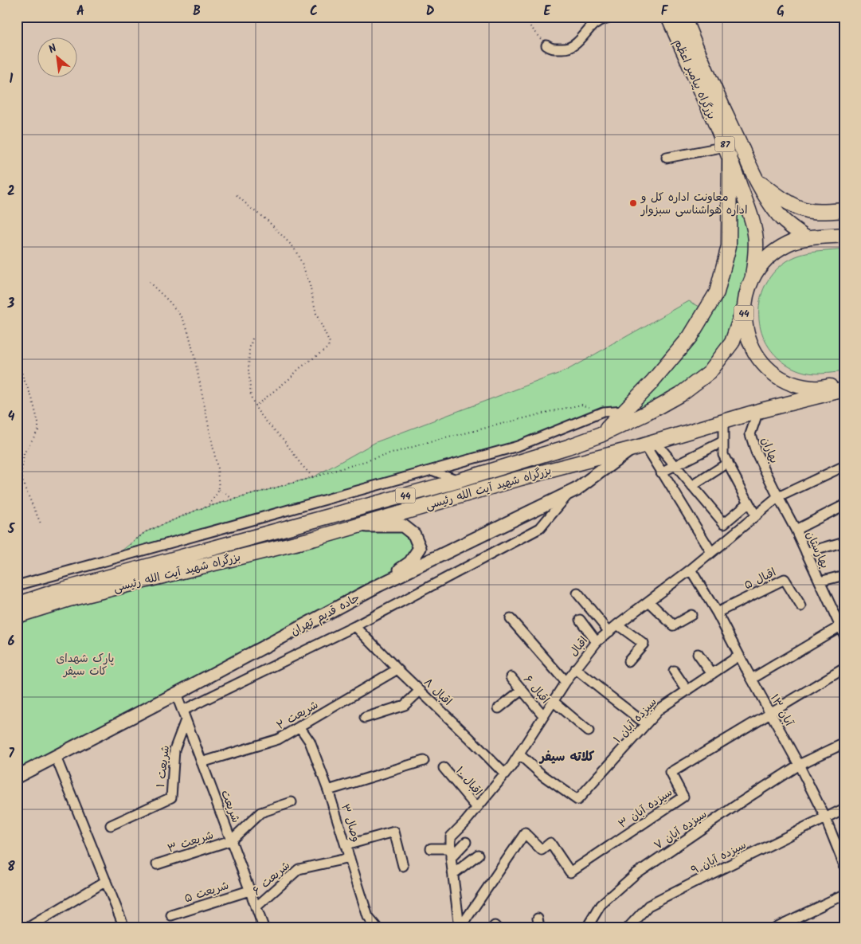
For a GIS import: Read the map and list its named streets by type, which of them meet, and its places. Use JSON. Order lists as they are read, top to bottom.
{
  "streets": {
    "highway": [
      "بزرگراه پیامبر اعظم",
      "87",
      "44",
      "بزرگراه شهید آیت الله رئیسی"
    ],
    "main road": ["جاده قدیم تهران"],
    "street": [
      "بهاران",
      "بهارستان",
      "اقبال ۵",
      "اقبال",
      "اقبال ۶",
      "اقبال ۸",
      "۱۳ آبان",
      "شریعت ۲",
      "سیزده آبان ۱",
      "شریعت ۱",
      "اقبال ۱۰",
      "شریعت",
      "سیزده آبان ۳",
      "وصال ۳",
      "سیزده آبان ۷",
      "شریعت ۳",
      "سیزده آبان ۹",
      "شریعت ۶",
      "شریعت ۵"
    ]
  },
  "crossings": [
    ["بزرگراه پیامبر اعظم", "44"],
    ["44", "بزرگراه شهید آیت الله رئیسی"],
    ["بهاران", "بزرگراه شهید آیت الله رئیسی"],
    ["بهاران", "بهارستان"],
    ["بهاران", "اقبال"],
    ["بزرگراه شهید آیت الله رئیسی", "جاده قدیم تهران"],
    ["بهارستان", "اقبال"],
    ["اقبال ۵", "۱۳ آبان"],
    ["جاده قدیم تهران", "شریعت"],
    ["اقبال", "اقبال ۶"],
    ["اقبال", "اقبال ۸"],
    ["اقبال", "۱۳ آبان"],
    ["اقبال", "سیزده آبان ۱"],
    ["اقبال", "اقبال ۱۰"],
    ["اقبال", "سیزده آبان ۳"],
    ["اقبال ۸", "شریعت ۲"],
    ["۱۳ آبان", "سیزده آبان ۱"],
    ["۱۳ آبان", "سیزده آبان ۳"],
    ["۱۳ آبان", "سیزده آبان ۷"],
    ["۱۳ آبان", "سیزده آبان ۹"],
    ["شریعت ۲", "شریعت"],
    ["شریعت ۲", "وصال ۳"],
    ["شریعت ۱", "شریعت"],
    ["شریعت", "شریعت ۳"],
    ["شریعت", "شریعت ۶"],
    ["شریعت", "شریعت ۵"],
    ["وصال ۳", "شریعت ۶"]
  ],
  "districts": ["کلاته سیفر"],
  "parks": ["پارک شهدای کات سیفر"],
  "places": ["معاونت اداره کل و اداره هواشناسی سبزوار"],
  "north": "top left",
  "grid": {
    "columns": [
      "A",
      "B",
      "C",
      "D",
      "E",
      "F",
      "G"
    ],
    "rows": [
      "1",
      "2",
      "3",
      "4",
      "5",
      "6",
      "7",
      "8"
    ]
  }
}
